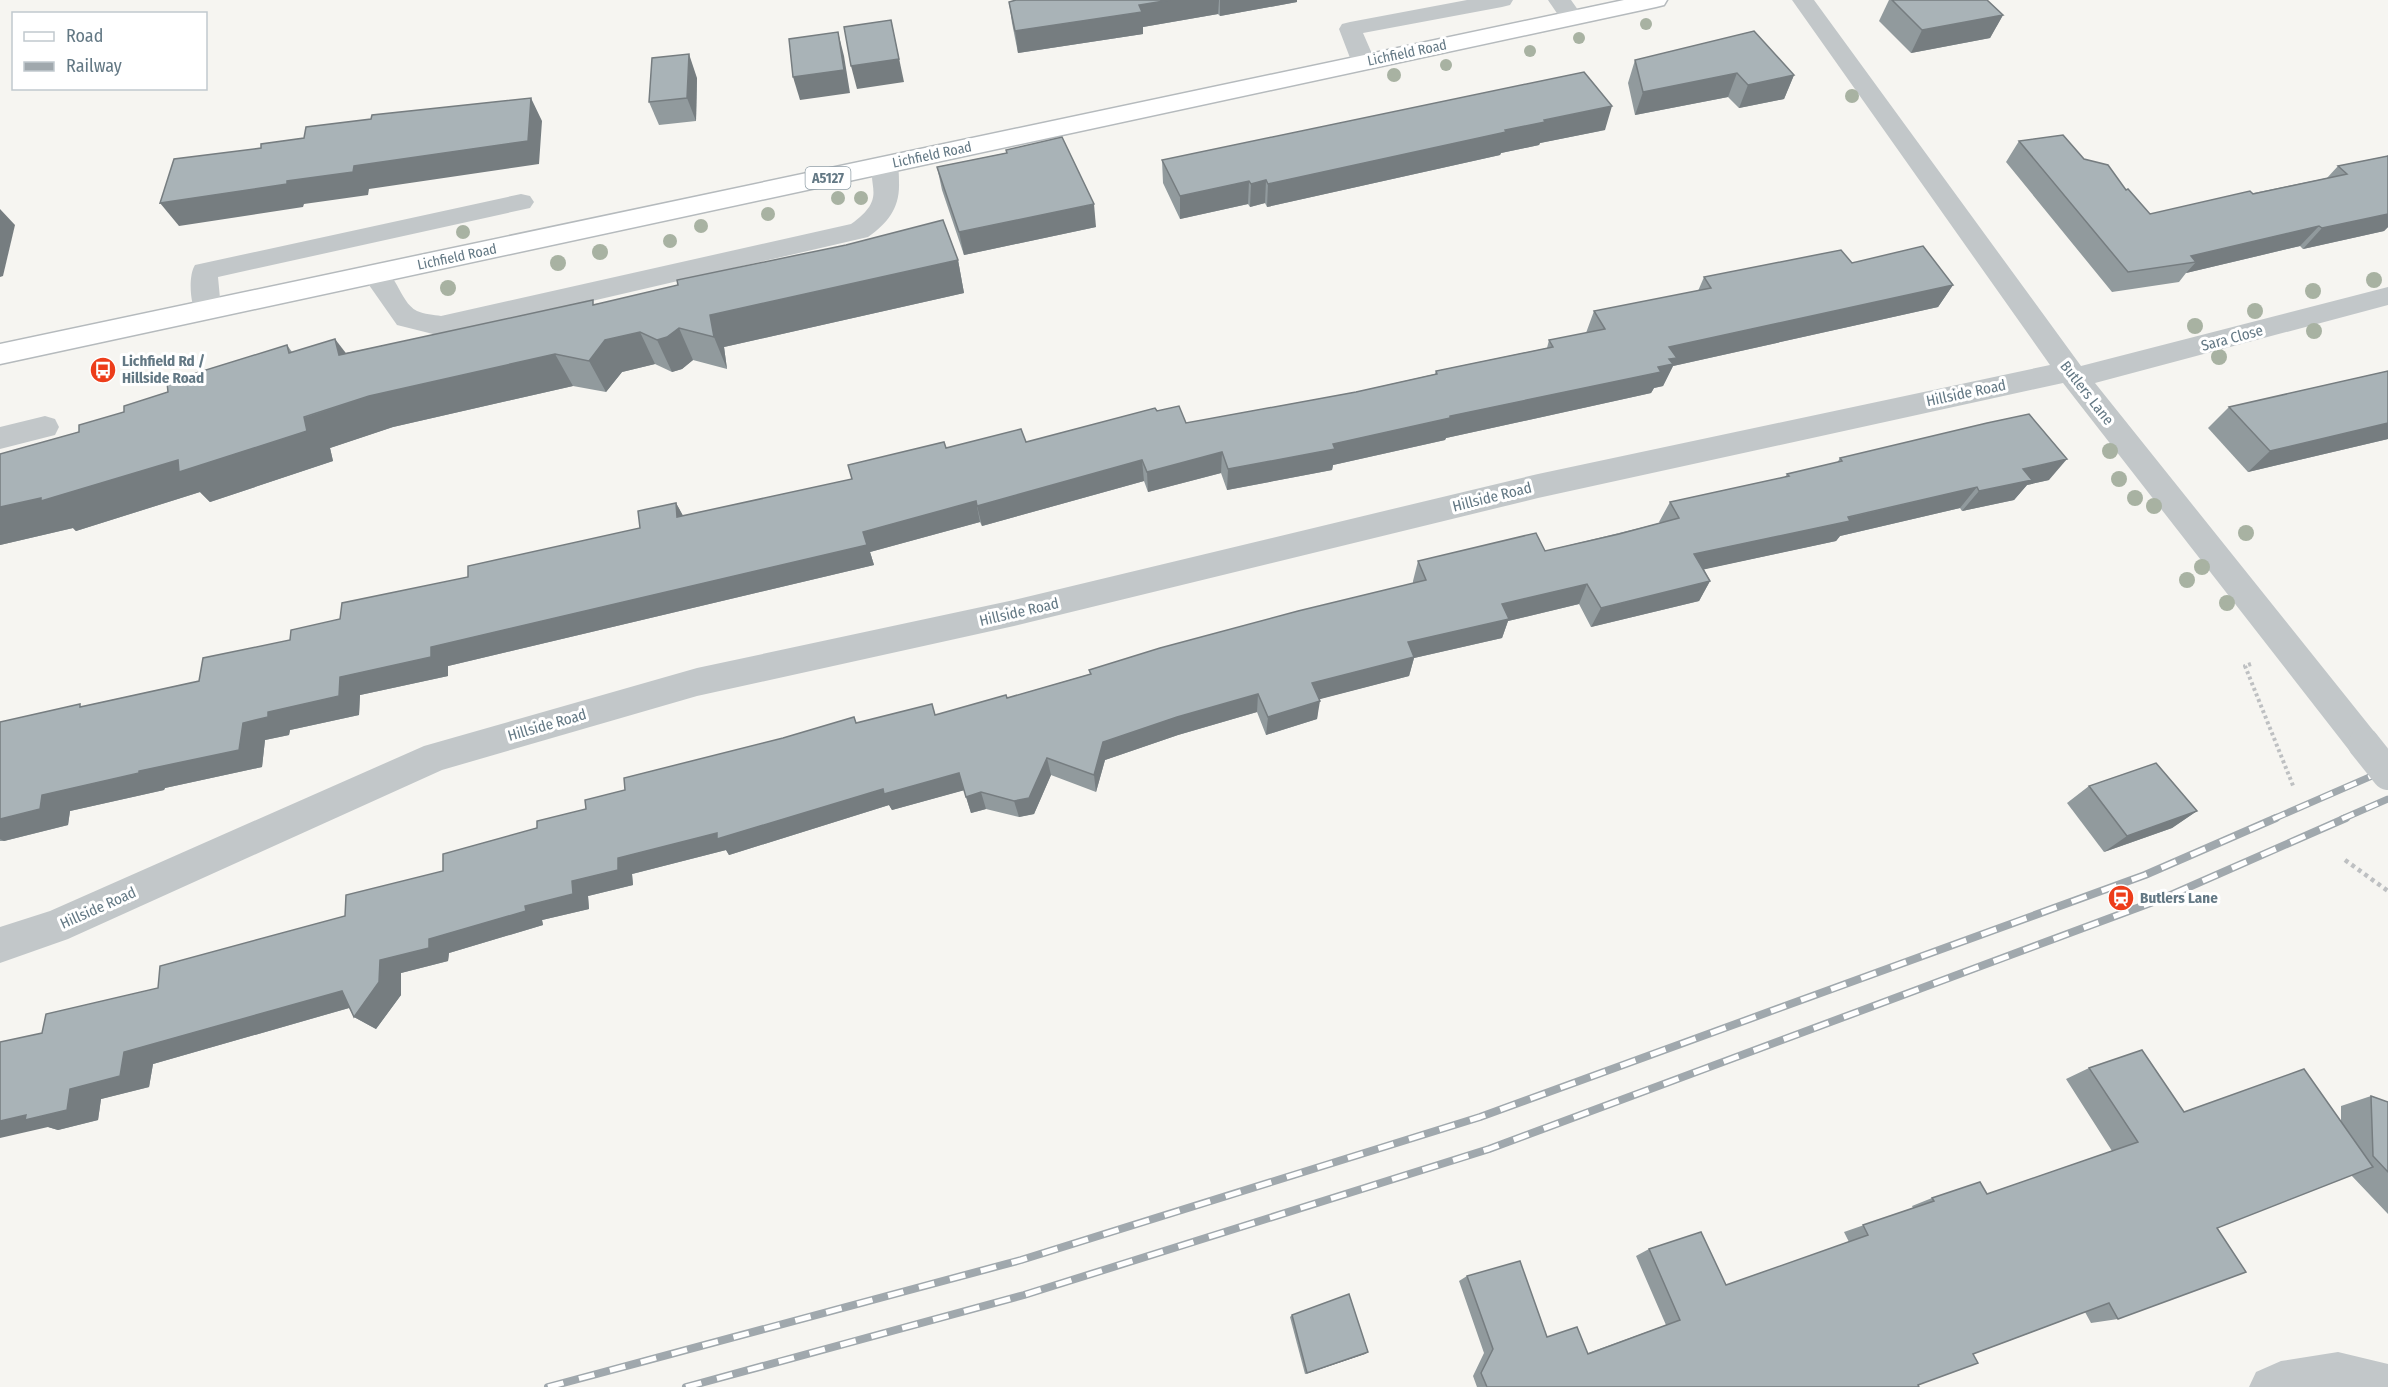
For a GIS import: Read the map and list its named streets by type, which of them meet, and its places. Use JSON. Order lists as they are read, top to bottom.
{
  "streets": {
    "main road": ["Lichfield Road", "A5127"],
    "street": ["Sara Close", "Hillside Road", "Butlers Lane"]
  },
  "crossings": [
    ["Sara Close", "Hillside Road"],
    ["Sara Close", "Butlers Lane"],
    ["Hillside Road", "Butlers Lane"]
  ],
  "places": {
    "bus stop": ["Lichfield Rd / Hillside Road"],
    "station": ["Butlers Lane"]
  },
  "legend": ["Road", "Railway"]
}
